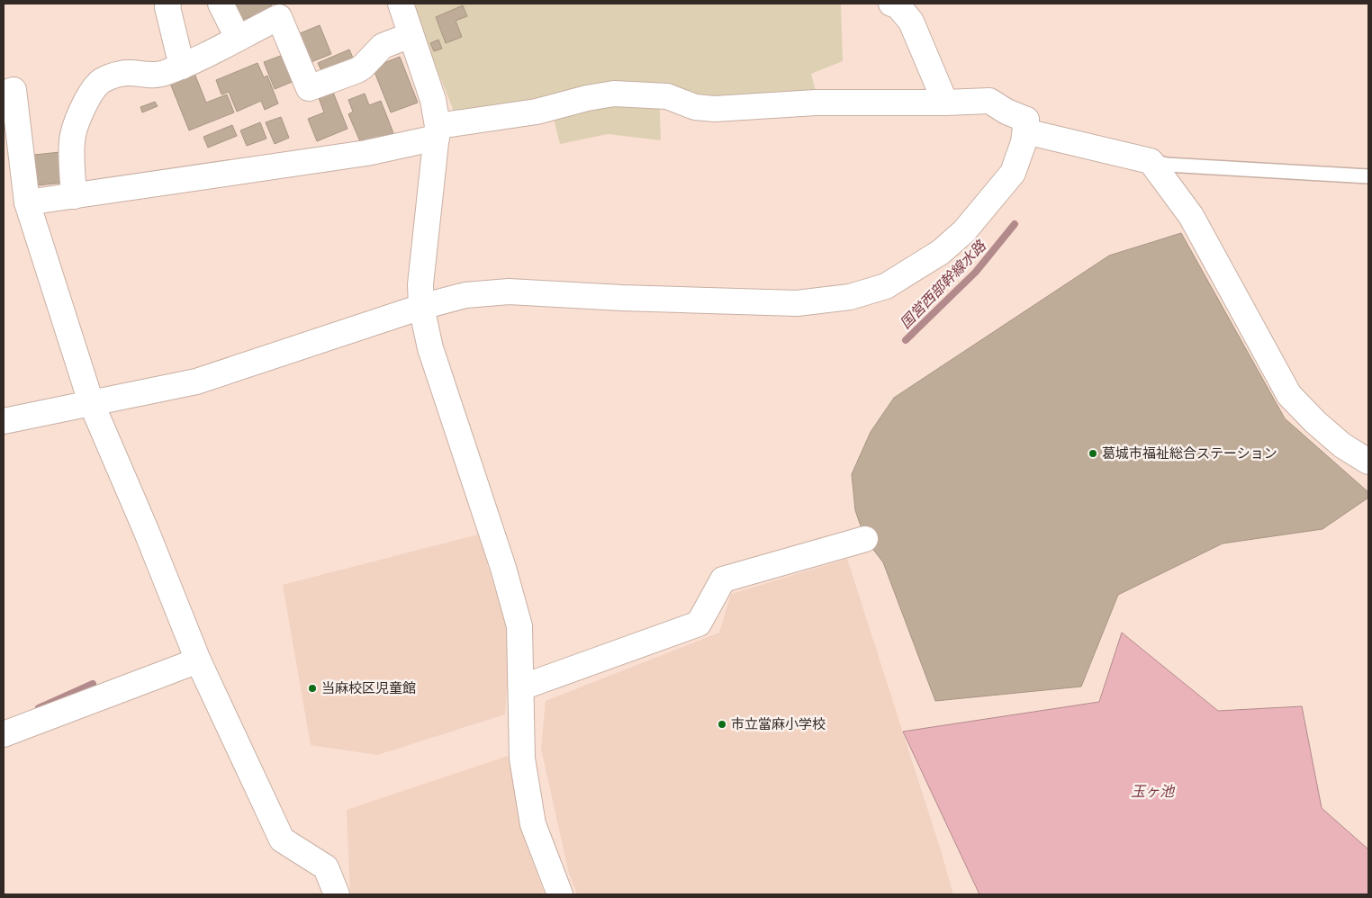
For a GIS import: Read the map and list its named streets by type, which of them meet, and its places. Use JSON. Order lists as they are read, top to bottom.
{
  "water": ["国営西部幹線水路", "玉ヶ池"],
  "places": ["葛城市福祉総合ステーション", "当麻校区児童館", "市立當麻小学校"]
}
